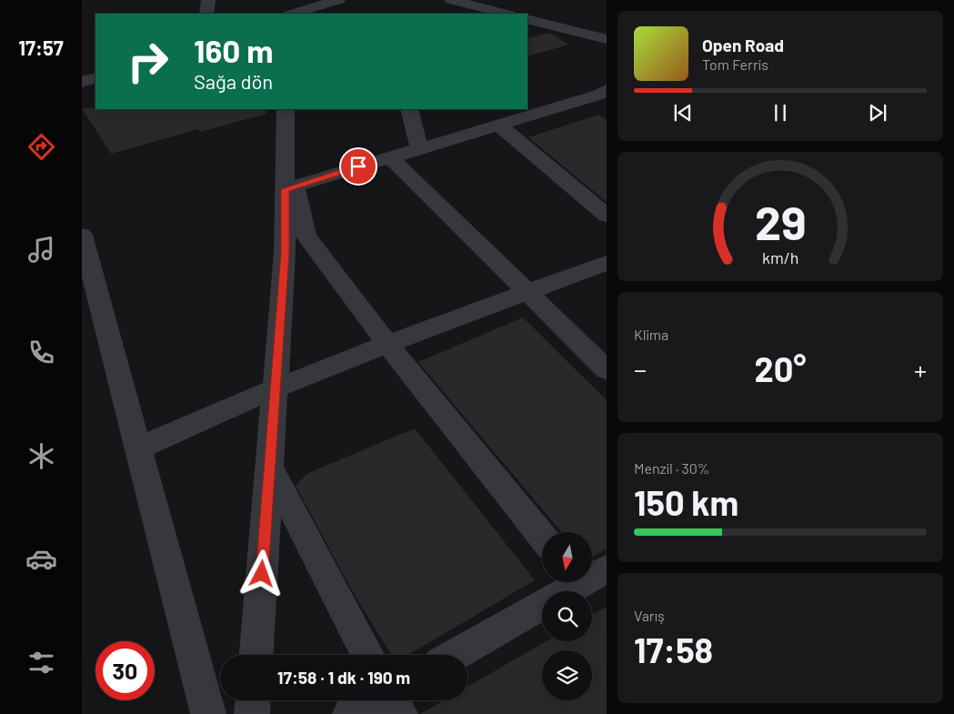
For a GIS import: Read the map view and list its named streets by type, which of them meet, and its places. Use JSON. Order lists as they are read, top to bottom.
{
  "north": "bottom",
  "page": {
    "tabs": "17:57",
    "turn": ["160 m", "Sağa dön"],
    "song": ["Open Road", "Tom Ferris"],
    "tile": [
      "Klima",
      ["Menzil · 30%", "150 km"],
      ["Varış", "17:58"]
    ],
    "heat": ["−", "20°", "+"],
    "limit": "30",
    "trip": "17:58 · 1 dk · 190 m",
    "gauge": ["29", "km/h"]
  }
}
